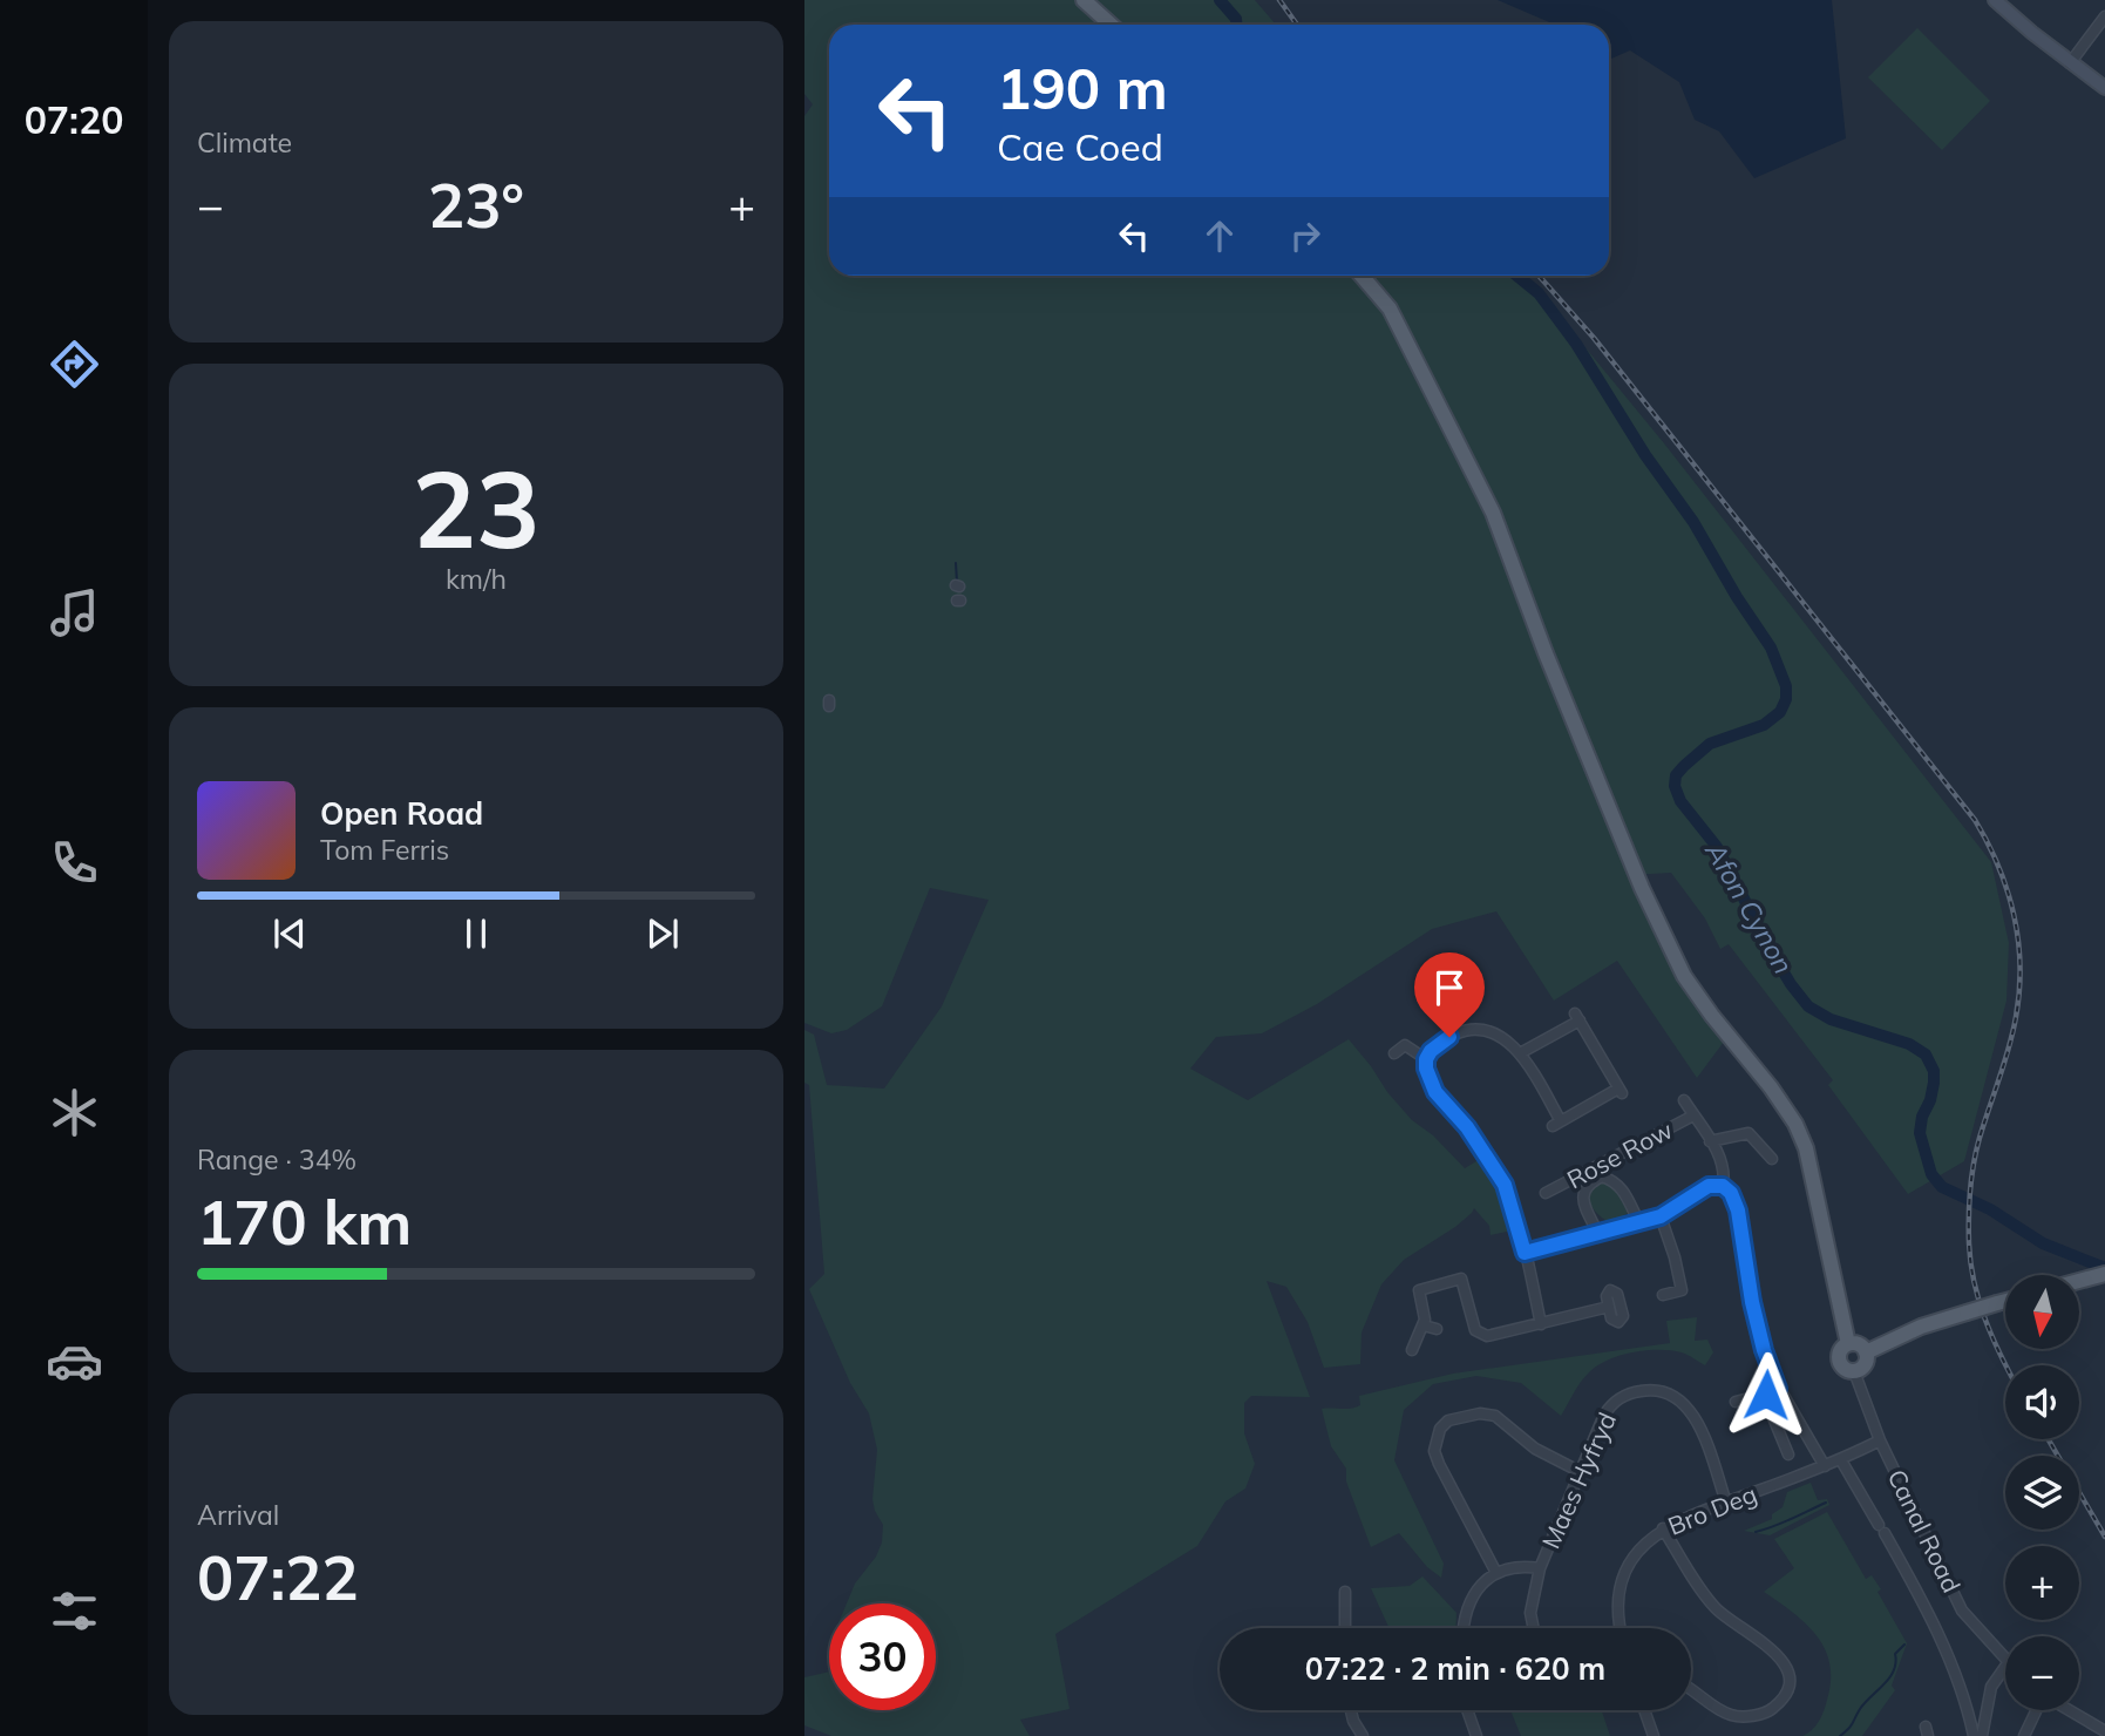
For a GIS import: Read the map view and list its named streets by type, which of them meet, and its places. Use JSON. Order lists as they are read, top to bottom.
{
  "streets": {
    "street": [
      "Rose Row",
      "Maes Hyfryd",
      "Bro Deg",
      "Canal Road"
    ]
  },
  "crossings": [
    ["Maes Hyfryd", "Bro Deg"],
    ["Bro Deg", "Canal Road"]
  ],
  "water": ["Afon Cynon"],
  "north": "bottom",
  "page": {
    "tabs": "07:20",
    "tile": [
      "Climate",
      ["23", "km/h"],
      ["Range · 34%", "170 km"],
      ["Arrival", "07:22"]
    ],
    "turn": ["190 m", "Cae Coed"],
    "heat": ["−", "23°", "+"],
    "song": ["Open Road", "Tom Ferris"],
    "map_buttons": ["+", "−"],
    "limit": "30",
    "trip": "07:22 · 2 min · 620 m"
  }
}
